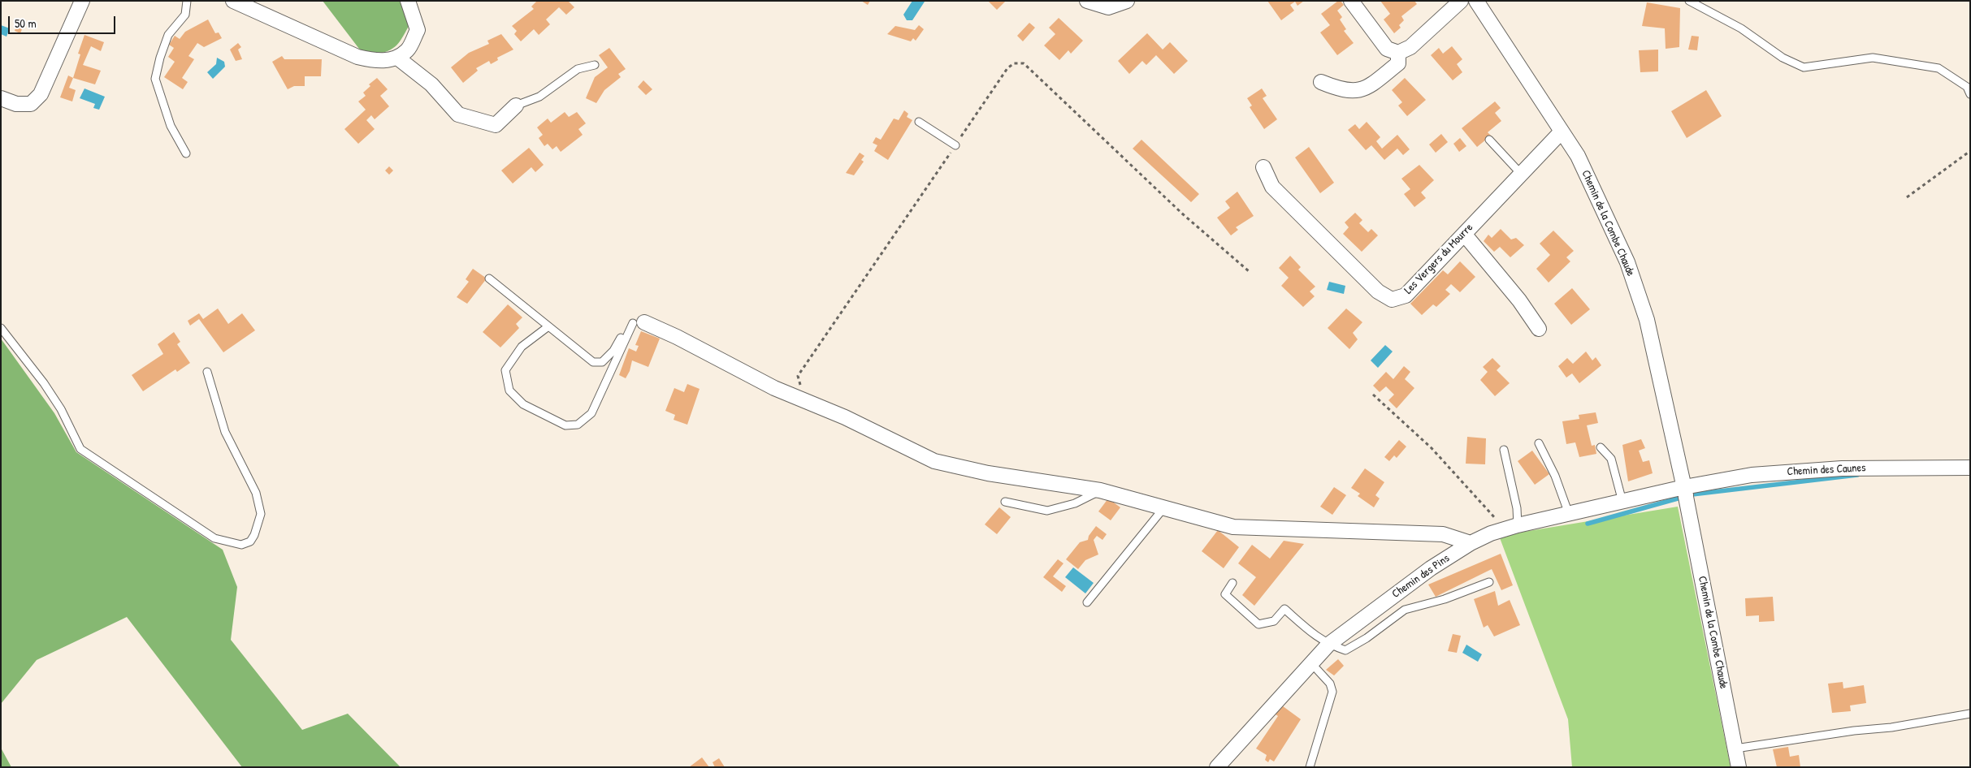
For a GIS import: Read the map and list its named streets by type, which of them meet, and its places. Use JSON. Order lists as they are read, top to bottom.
{
  "streets": {
    "street": [
      "Chemin de la Combe Chaude",
      "Les Vergers du Mourre",
      "Chemin des Caunes",
      "Chemin des Pins"
    ]
  },
  "crossings": [
    ["Chemin de la Combe Chaude", "Les Vergers du Mourre"],
    ["Chemin de la Combe Chaude", "Chemin des Caunes"],
    ["Chemin de la Combe Chaude", "Chemin des Pins"],
    ["Chemin des Caunes", "Chemin des Pins"]
  ],
  "scale_bar": "50 m"
}
